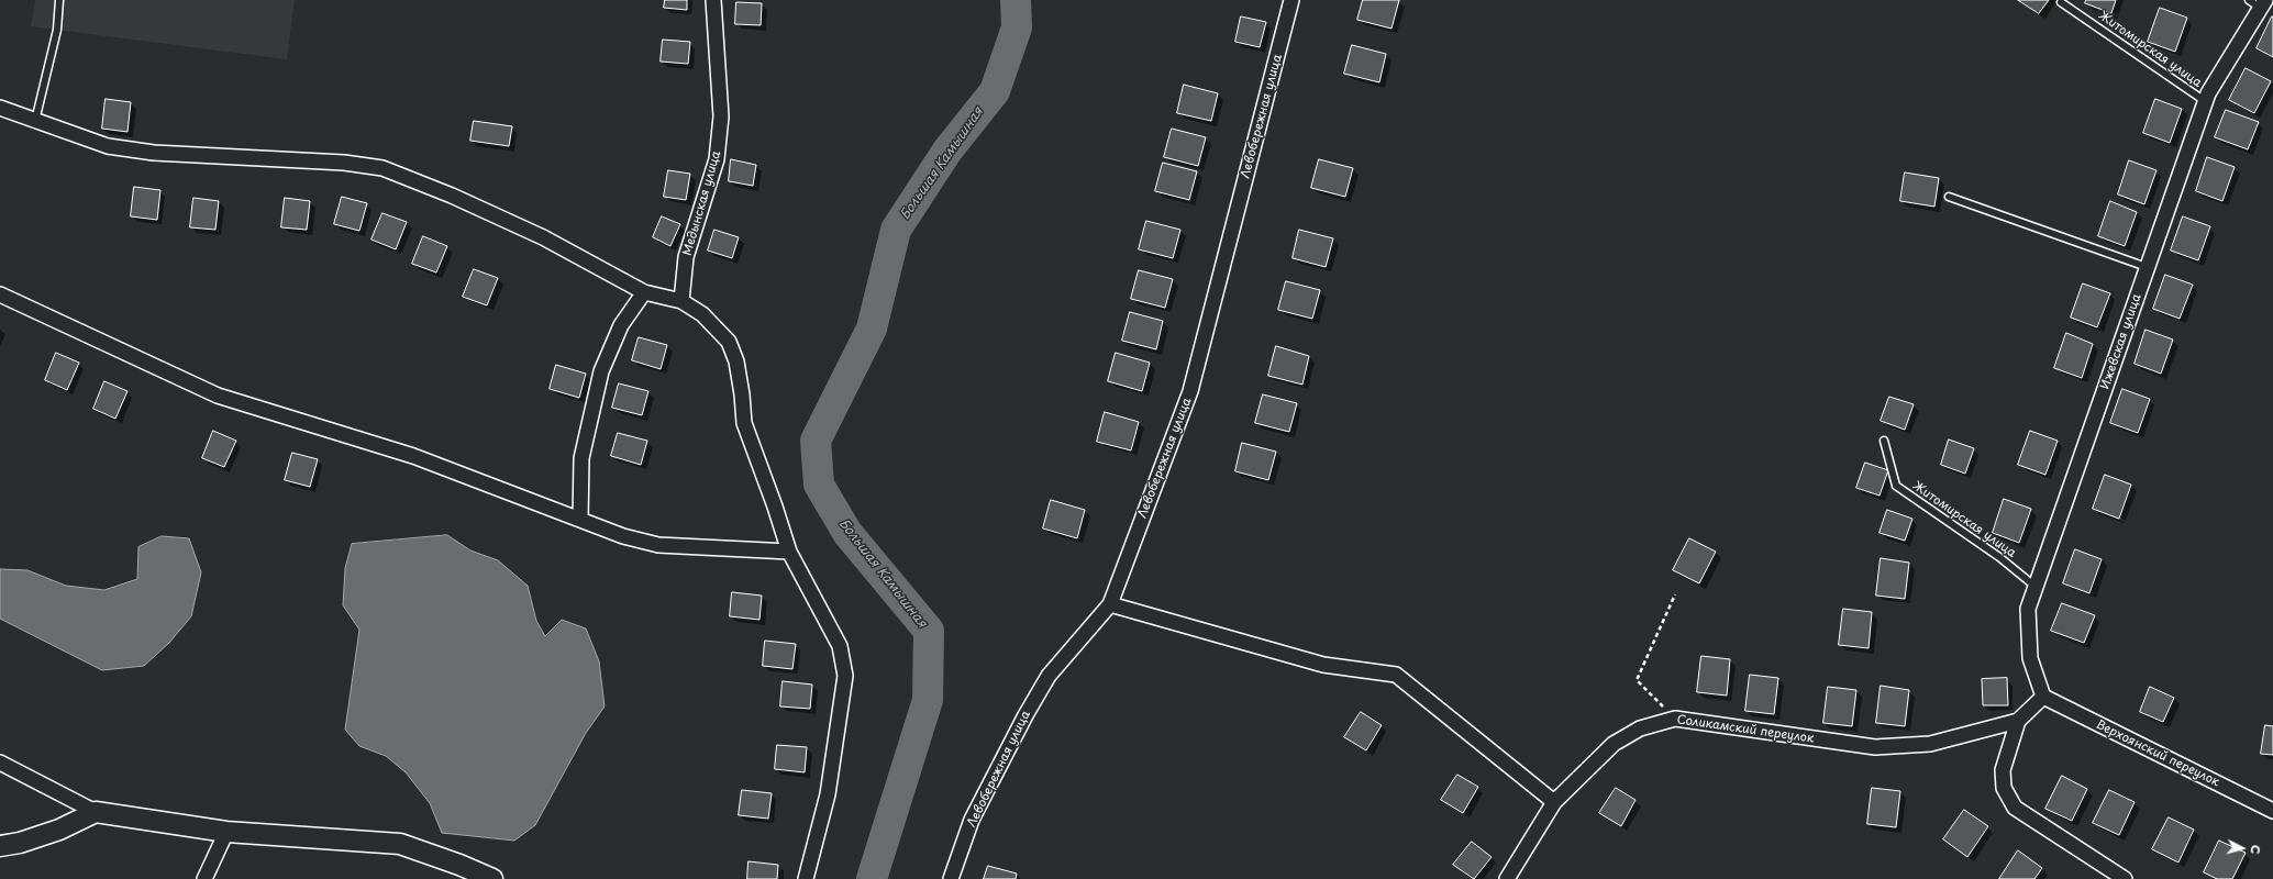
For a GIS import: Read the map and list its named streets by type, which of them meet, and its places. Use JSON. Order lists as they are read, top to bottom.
{
  "streets": {
    "street": [
      "Левобережная улица",
      "Медынская улица",
      "Ижевская улица",
      "Соликамский переулок",
      "Верхоянский переулок"
    ],
    "lane": ["Житомирская улица"]
  },
  "crossings": [
    ["Житомирская улица", "Ижевская улица"],
    ["Ижевская улица", "Соликамский переулок"],
    ["Ижевская улица", "Верхоянский переулок"],
    ["Соликамский переулок", "Верхоянский переулок"]
  ],
  "water": ["Большая Камышная"],
  "north": "right"
}
